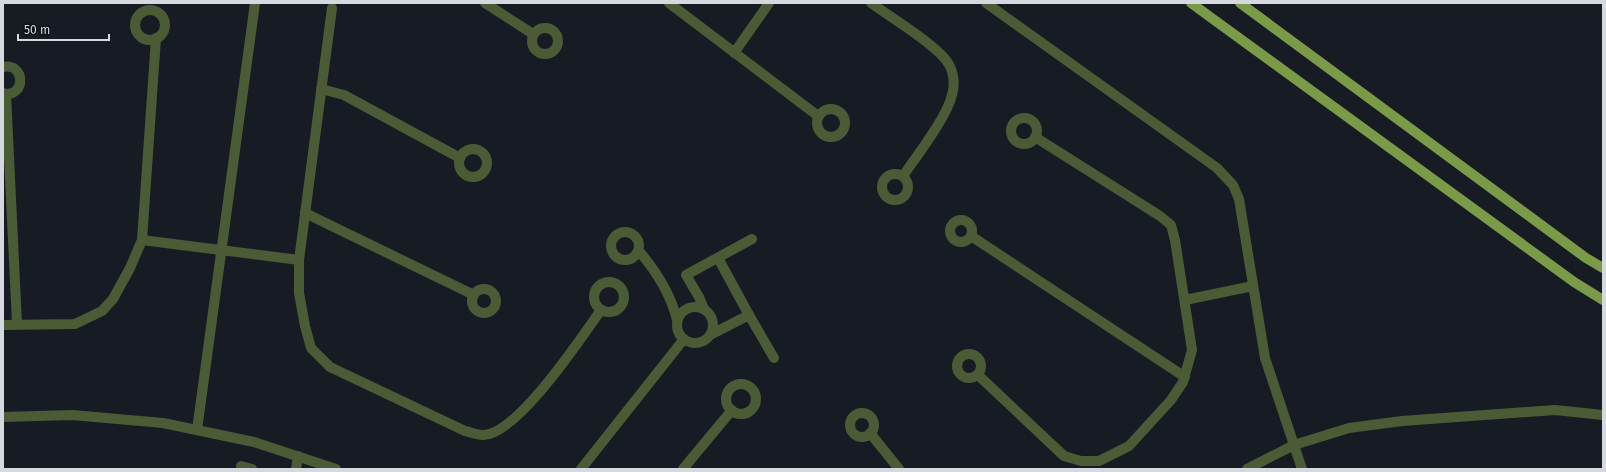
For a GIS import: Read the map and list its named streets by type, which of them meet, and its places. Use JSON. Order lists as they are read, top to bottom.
{
  "scale_bar": "50 m"
}
